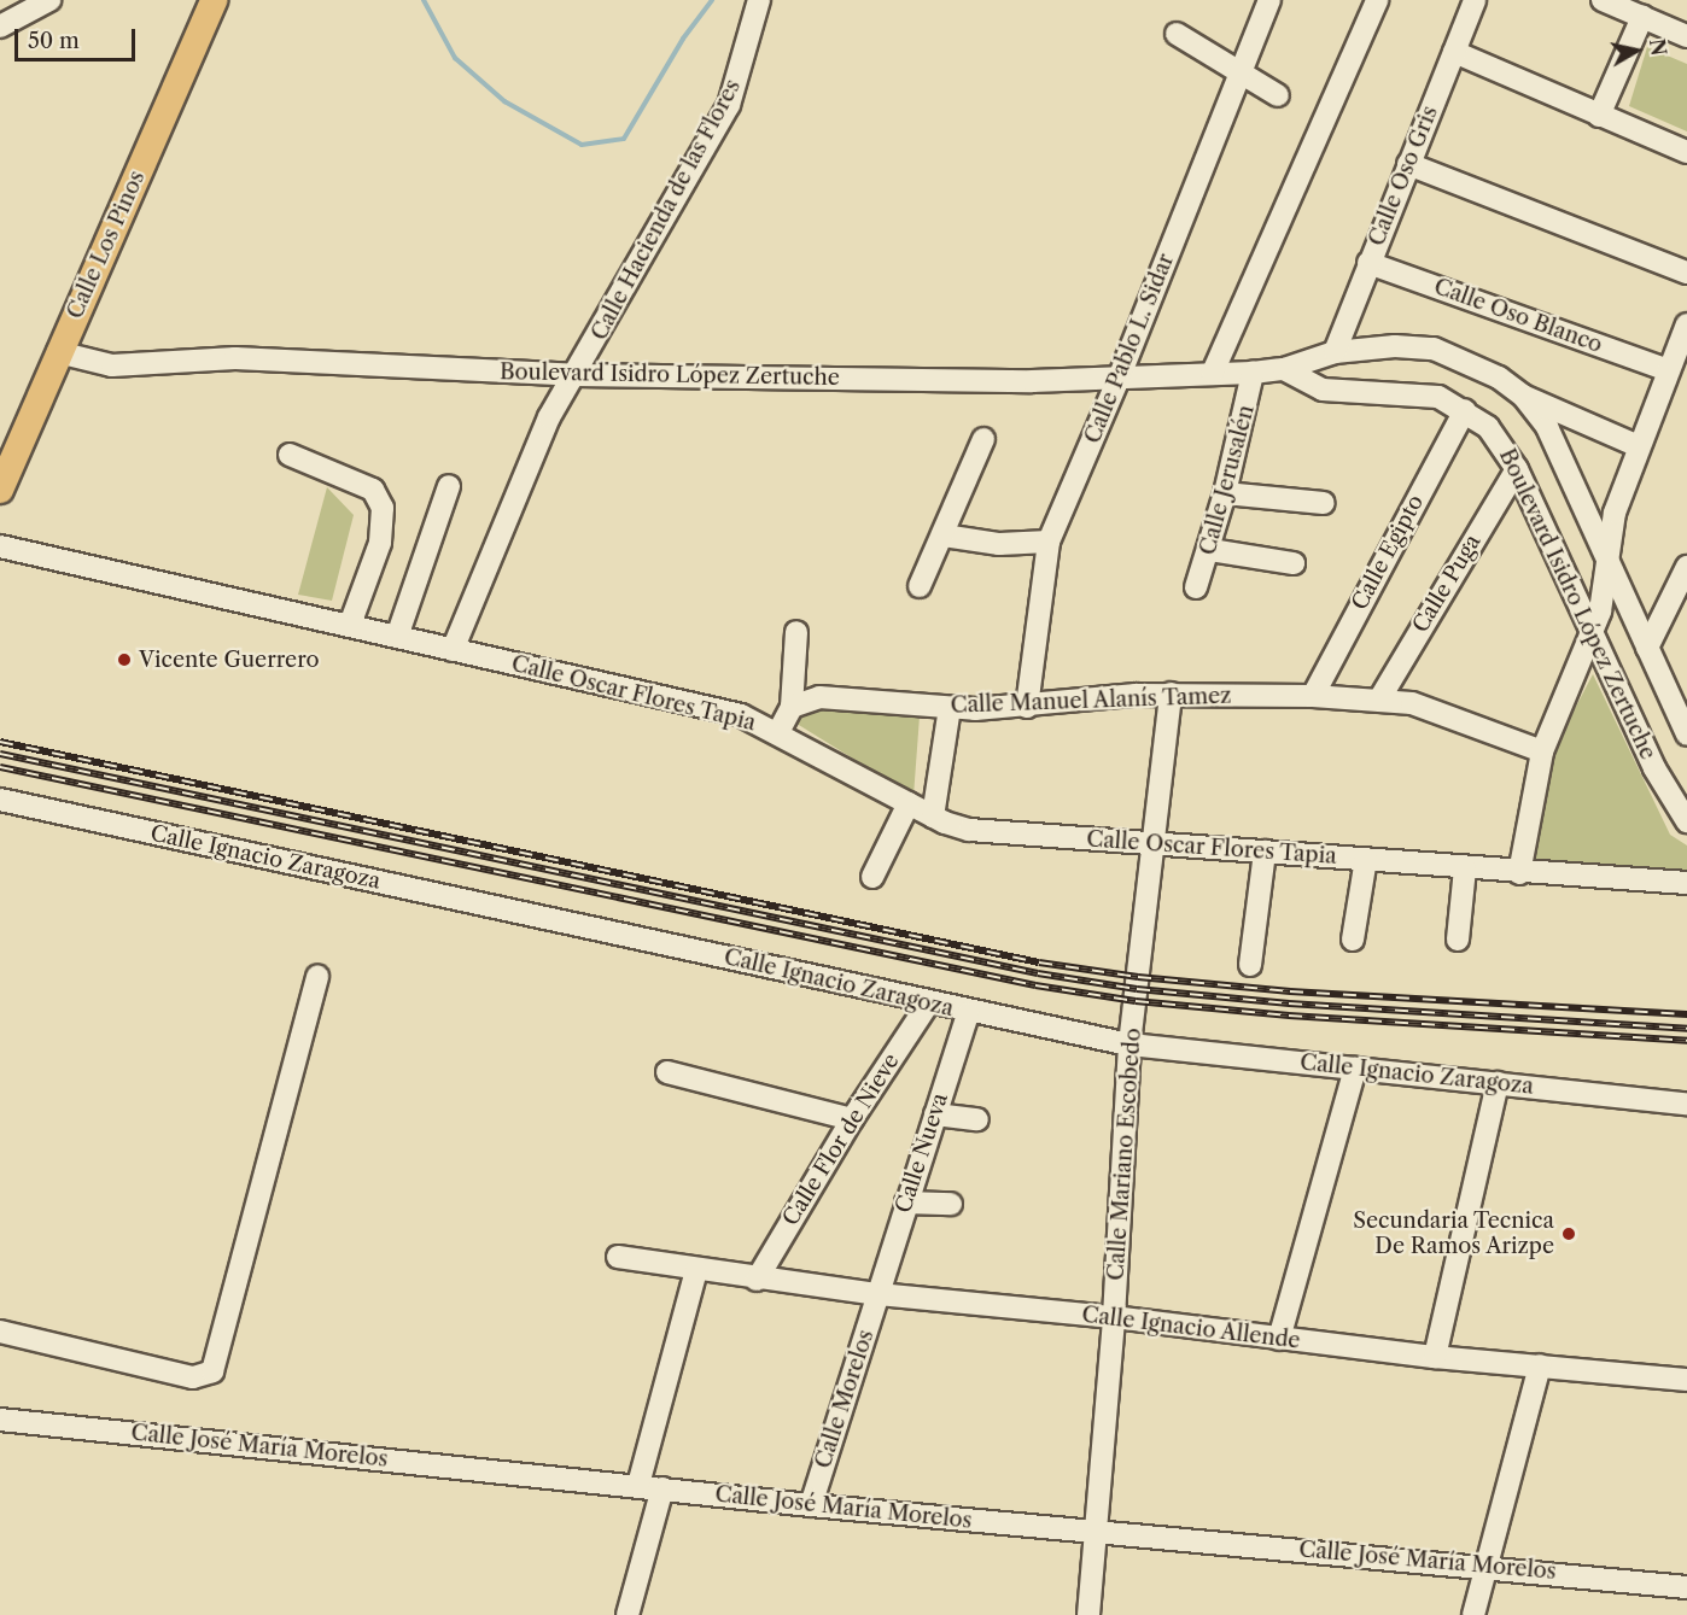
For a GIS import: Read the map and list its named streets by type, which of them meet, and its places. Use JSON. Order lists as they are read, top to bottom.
{
  "streets": {
    "main road": ["Calle Los Pinos"],
    "street": [
      "Calle Oso Gris",
      "Calle Hacienda de las Flores",
      "Calle Oso Blanco",
      "Calle Pablo L. Sidar",
      "Boulevard Isidro López Zertuche",
      "Calle Jerusalén",
      "Calle Egipto",
      "Calle Puga",
      "Calle Oscar Flores Tapia",
      "Calle Manuel Alanís Tamez",
      "Calle Ignacio Zaragoza",
      "Calle Flor de Nieve",
      "Calle Nueva",
      "Calle Mariano Escobedo",
      "Calle Ignacio Allende",
      "Calle Morelos",
      "Calle José María Morelos"
    ]
  },
  "crossings": [
    ["Calle Oso Gris", "Calle Oso Blanco"],
    ["Calle Oso Gris", "Boulevard Isidro López Zertuche"],
    ["Calle Hacienda de las Flores", "Boulevard Isidro López Zertuche"],
    ["Calle Hacienda de las Flores", "Calle Oscar Flores Tapia"],
    ["Calle Los Pinos", "Boulevard Isidro López Zertuche"],
    ["Calle Pablo L. Sidar", "Boulevard Isidro López Zertuche"],
    ["Calle Pablo L. Sidar", "Calle Manuel Alanís Tamez"],
    ["Boulevard Isidro López Zertuche", "Calle Jerusalén"],
    ["Boulevard Isidro López Zertuche", "Calle Egipto"],
    ["Boulevard Isidro López Zertuche", "Calle Puga"],
    ["Calle Egipto", "Calle Manuel Alanís Tamez"],
    ["Calle Puga", "Calle Manuel Alanís Tamez"],
    ["Calle Oscar Flores Tapia", "Calle Mariano Escobedo"],
    ["Calle Manuel Alanís Tamez", "Calle Mariano Escobedo"],
    ["Calle Ignacio Zaragoza", "Calle Flor de Nieve"],
    ["Calle Ignacio Zaragoza", "Calle Nueva"],
    ["Calle Ignacio Zaragoza", "Calle Mariano Escobedo"],
    ["Calle Flor de Nieve", "Calle Ignacio Allende"],
    ["Calle Nueva", "Calle Ignacio Allende"],
    ["Calle Nueva", "Calle Morelos"],
    ["Calle Mariano Escobedo", "Calle Ignacio Allende"],
    ["Calle Mariano Escobedo", "Calle José María Morelos"],
    ["Calle Ignacio Allende", "Calle Morelos"],
    ["Calle Morelos", "Calle José María Morelos"]
  ],
  "places": ["Vicente Guerrero", "Secundaria Tecnica De Ramos Arizpe"],
  "scale_bar": "50 m",
  "north": "right"
}
